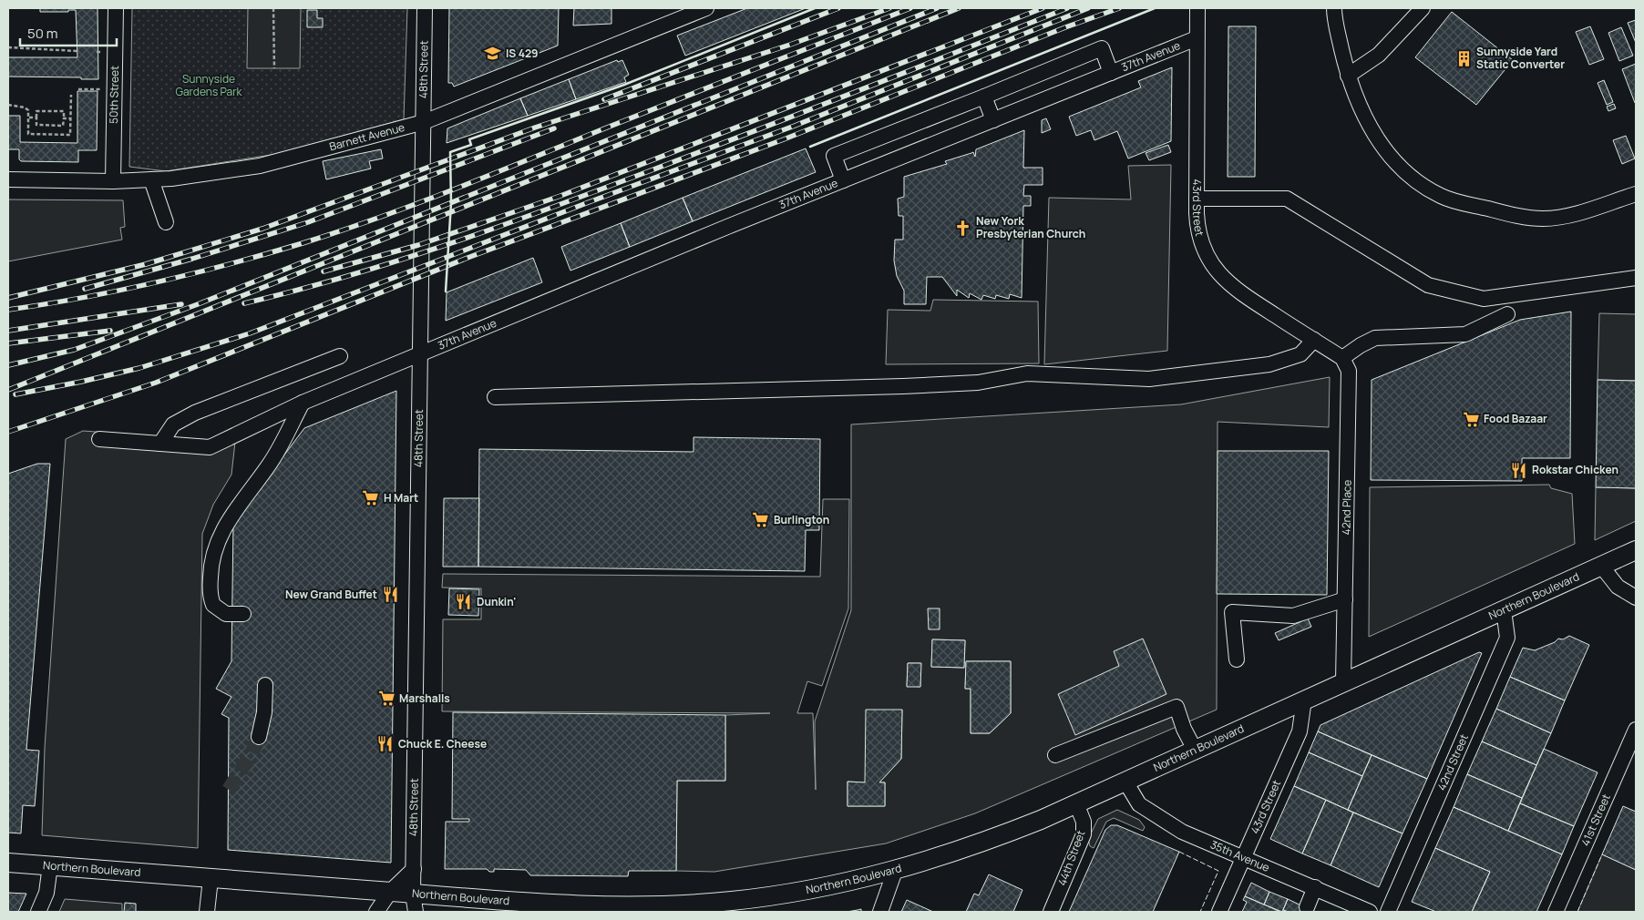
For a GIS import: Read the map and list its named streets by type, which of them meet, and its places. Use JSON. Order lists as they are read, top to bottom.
{
  "streets": {
    "main road": ["Northern Boulevard"],
    "street": [
      "37th Avenue",
      "48th Street",
      "50th Street",
      "Barnett Avenue",
      "43rd Street",
      "42nd Place",
      "42nd Street",
      "41st Street",
      "35th Avenue",
      "44th Street"
    ]
  },
  "crossings": [
    ["37th Avenue", "48th Street"],
    ["37th Avenue", "43rd Street"],
    ["48th Street", "Barnett Avenue"],
    ["48th Street", "Northern Boulevard"],
    ["50th Street", "Barnett Avenue"],
    ["43rd Street", "Northern Boulevard"],
    ["43rd Street", "35th Avenue"],
    ["42nd Place", "Northern Boulevard"],
    ["Northern Boulevard", "42nd Street"],
    ["Northern Boulevard", "35th Avenue"],
    ["Northern Boulevard", "44th Street"]
  ],
  "parks": ["Sunnyside Gardens Park"],
  "places": {
    "school or university": ["IS 429"],
    "building": ["Sunnyside Yard Static Converter"],
    "church": ["New York Presbyterian Church"],
    "supermarket": [
      "Food Bazaar",
      "H Mart",
      "Burlington",
      "Marshalls"
    ],
    "restaurant": [
      "Rokstar Chicken",
      "New Grand Buffet",
      "Dunkin'",
      "Chuck E. Cheese"
    ]
  },
  "scale_bar": "50 m"
}
